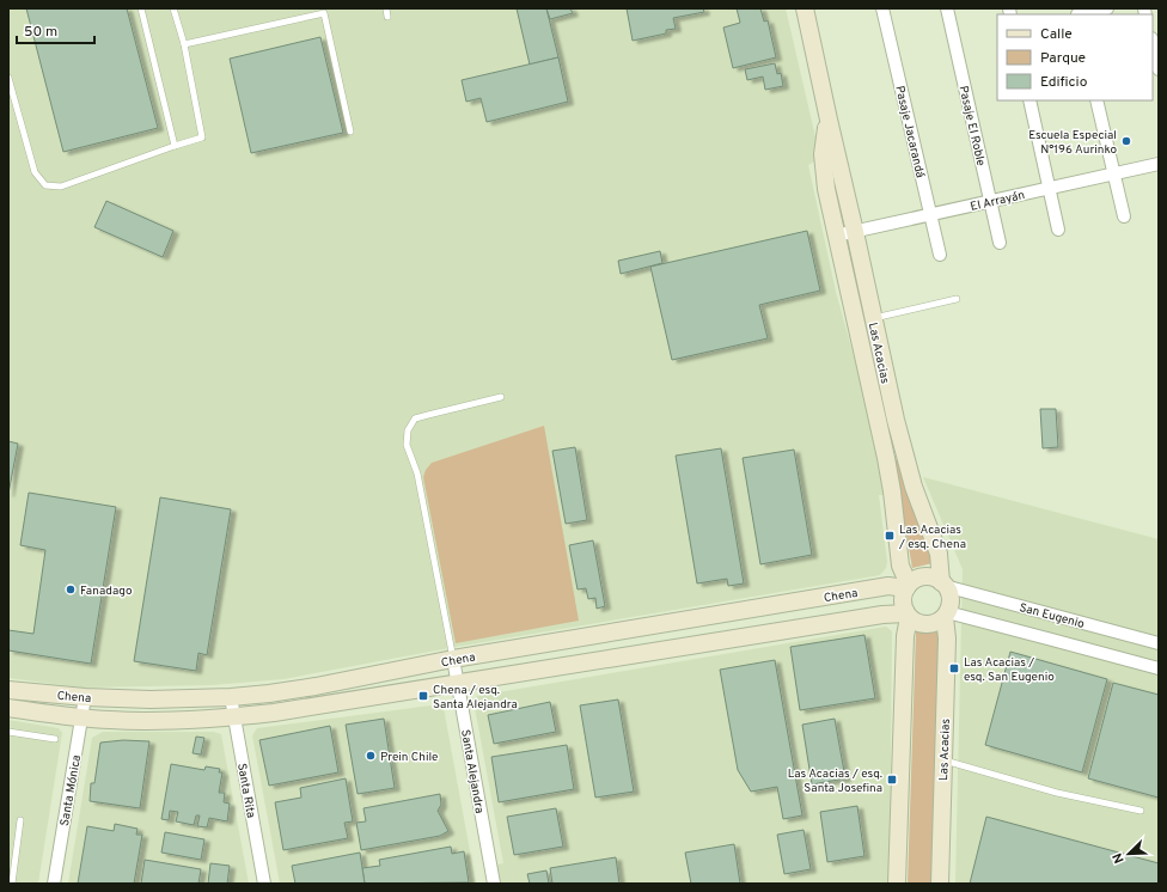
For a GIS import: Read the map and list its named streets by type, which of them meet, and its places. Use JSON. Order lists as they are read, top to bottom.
{
  "streets": {
    "street": [
      "Pasaje El Roble",
      "Pasaje Jacarandá",
      "El Arrayán",
      "Las Acacias",
      "Chena",
      "San Eugenio",
      "Santa Alejandra",
      "Santa Mónica",
      "Santa Rita"
    ]
  },
  "crossings": [
    ["Pasaje El Roble", "El Arrayán"],
    ["Pasaje Jacarandá", "El Arrayán"],
    ["El Arrayán", "Las Acacias"],
    ["Las Acacias", "Chena"],
    ["Las Acacias", "San Eugenio"],
    ["Chena", "San Eugenio"],
    ["Chena", "Santa Alejandra"],
    ["Chena", "Santa Mónica"],
    ["Chena", "Santa Rita"]
  ],
  "places": {
    "other": ["Escuela Especial N°196 Aurinko", "Fanadago", "Prein Chile"],
    "transit": [
      "Las Acacias / esq. Chena",
      "Las Acacias / esq. San Eugenio",
      "Chena / esq. Santa Alejandra",
      "Las Acacias / esq. Santa Josefina"
    ]
  },
  "legend": ["Calle", "Parque", "Edificio"],
  "scale_bar": "50 m",
  "north": "bottom left"
}
